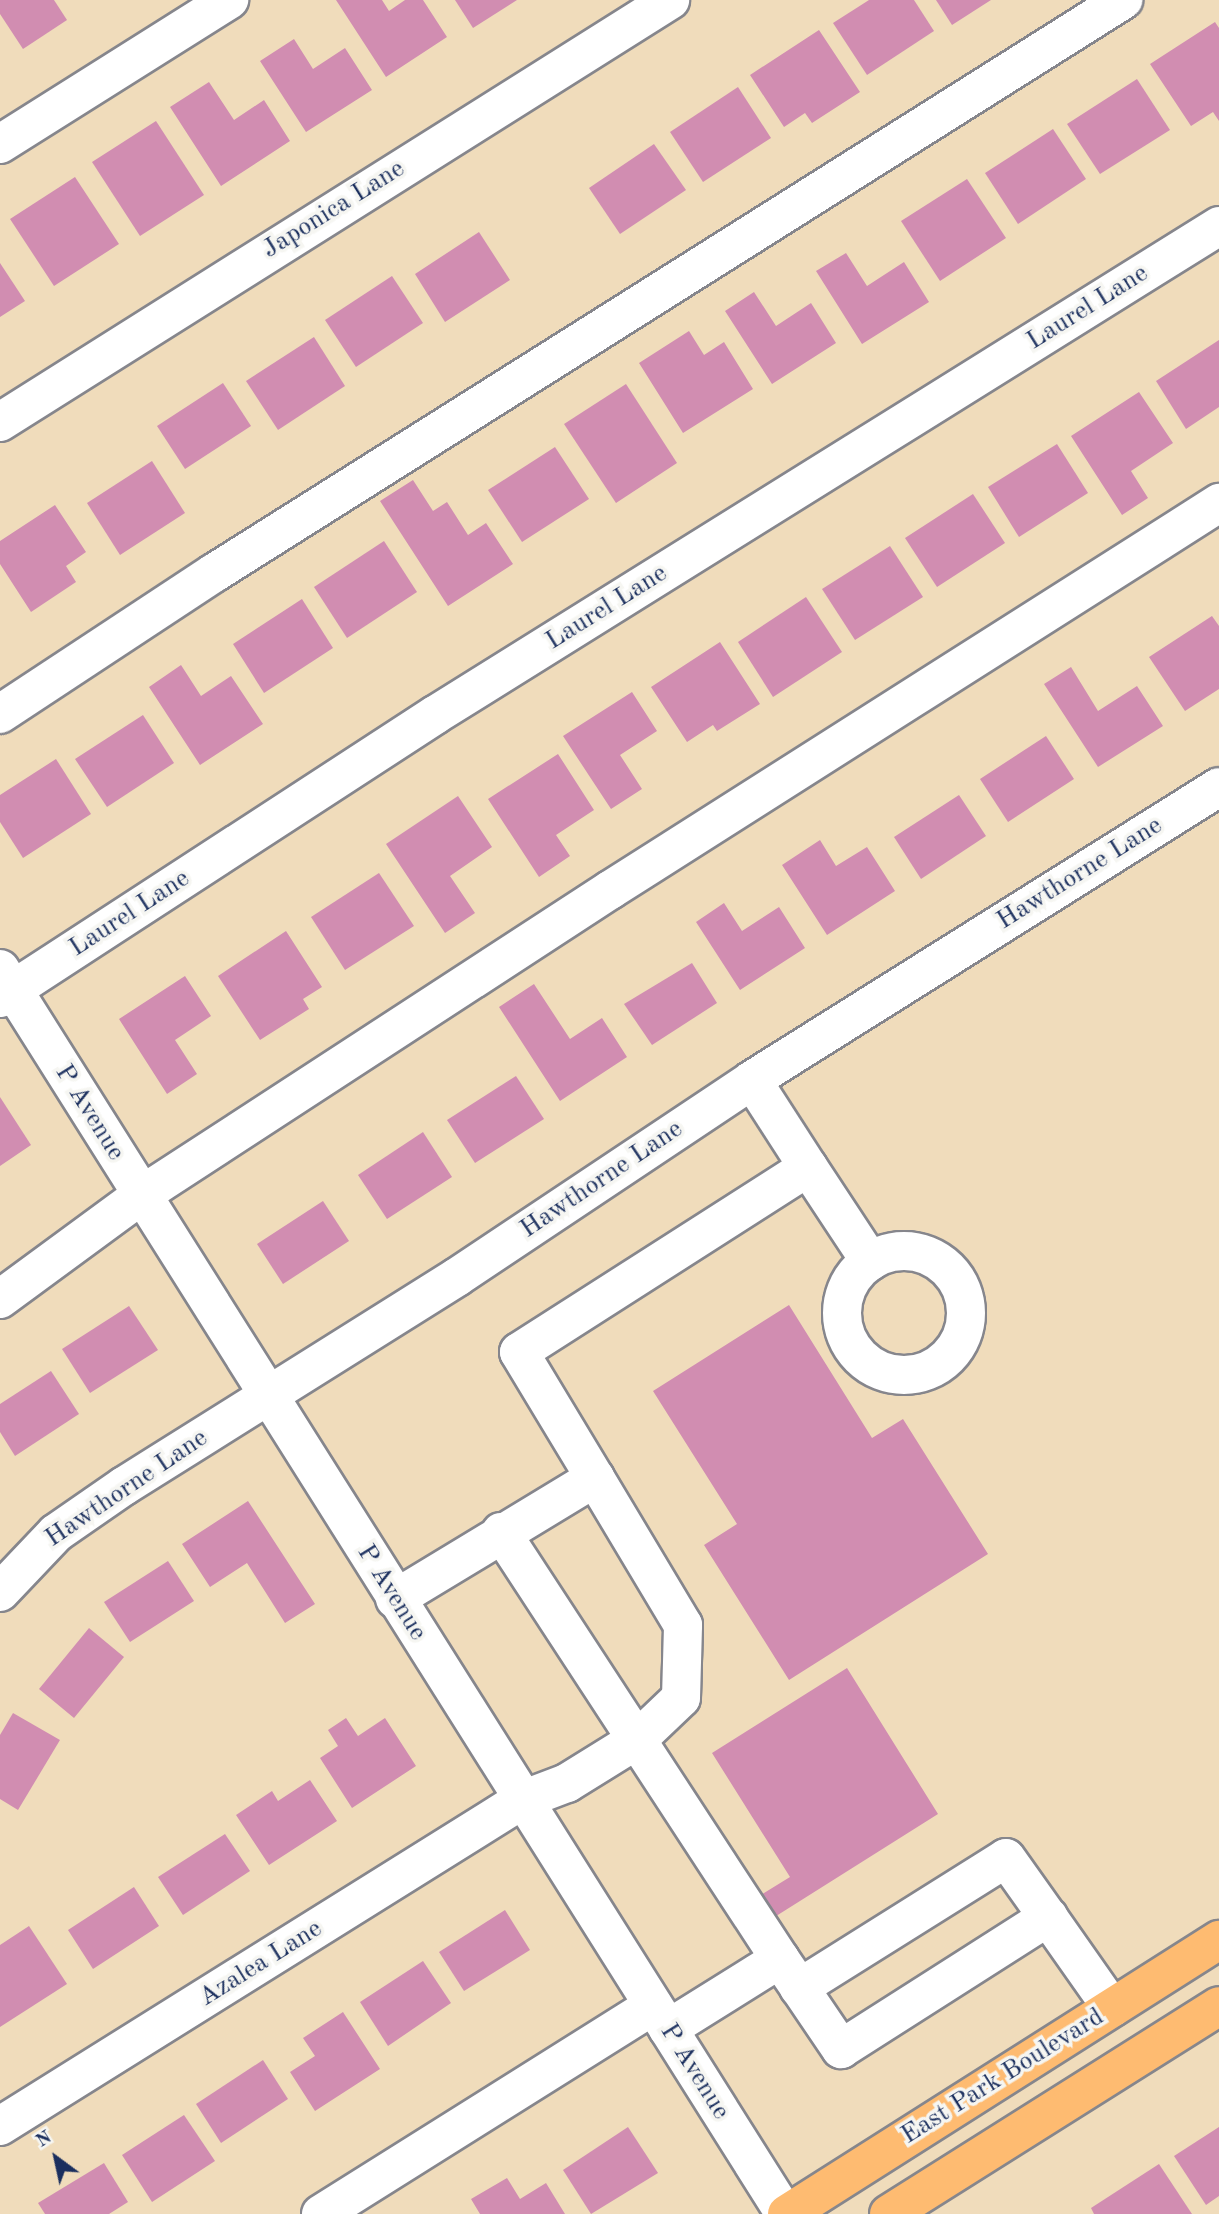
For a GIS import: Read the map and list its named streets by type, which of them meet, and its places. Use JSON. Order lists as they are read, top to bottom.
{
  "streets": {
    "main road": ["East Park Boulevard"],
    "street": [
      "Japonica Lane",
      "Laurel Lane",
      "Hawthorne Lane",
      "P Avenue",
      "Azalea Lane"
    ]
  },
  "crossings": [
    ["Laurel Lane", "P Avenue"],
    ["Hawthorne Lane", "P Avenue"],
    ["P Avenue", "Azalea Lane"],
    ["P Avenue", "East Park Boulevard"]
  ],
  "north": "top left"
}
